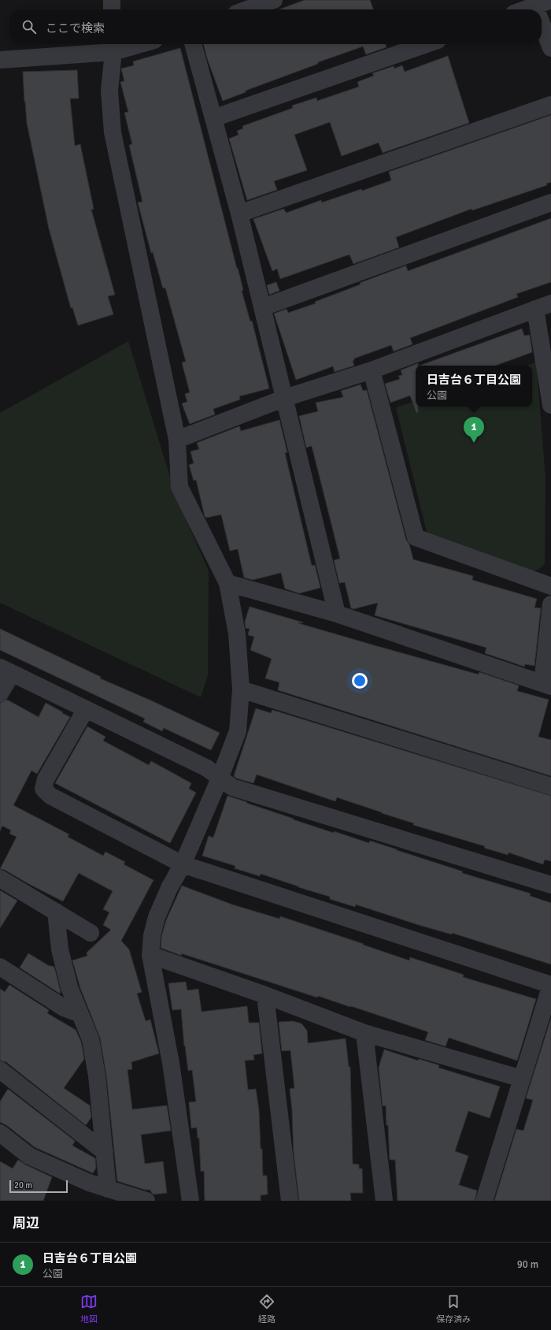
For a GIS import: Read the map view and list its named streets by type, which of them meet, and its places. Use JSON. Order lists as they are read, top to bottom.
{
  "scale_bar": "20 m",
  "page": {
    "search": "ここで検索",
    "popup": ["日吉台６丁目公園", "公園"],
    "pins": "1",
    "scale": "20 m",
    "heading": "周辺",
    "list": [
      {
        "mark": "1",
        "name": "日吉台６丁目公園",
        "note": "公園",
        "value": "90 m"
      }
    ],
    "nav": ["地図", "経路", "保存済み"]
  }
}
